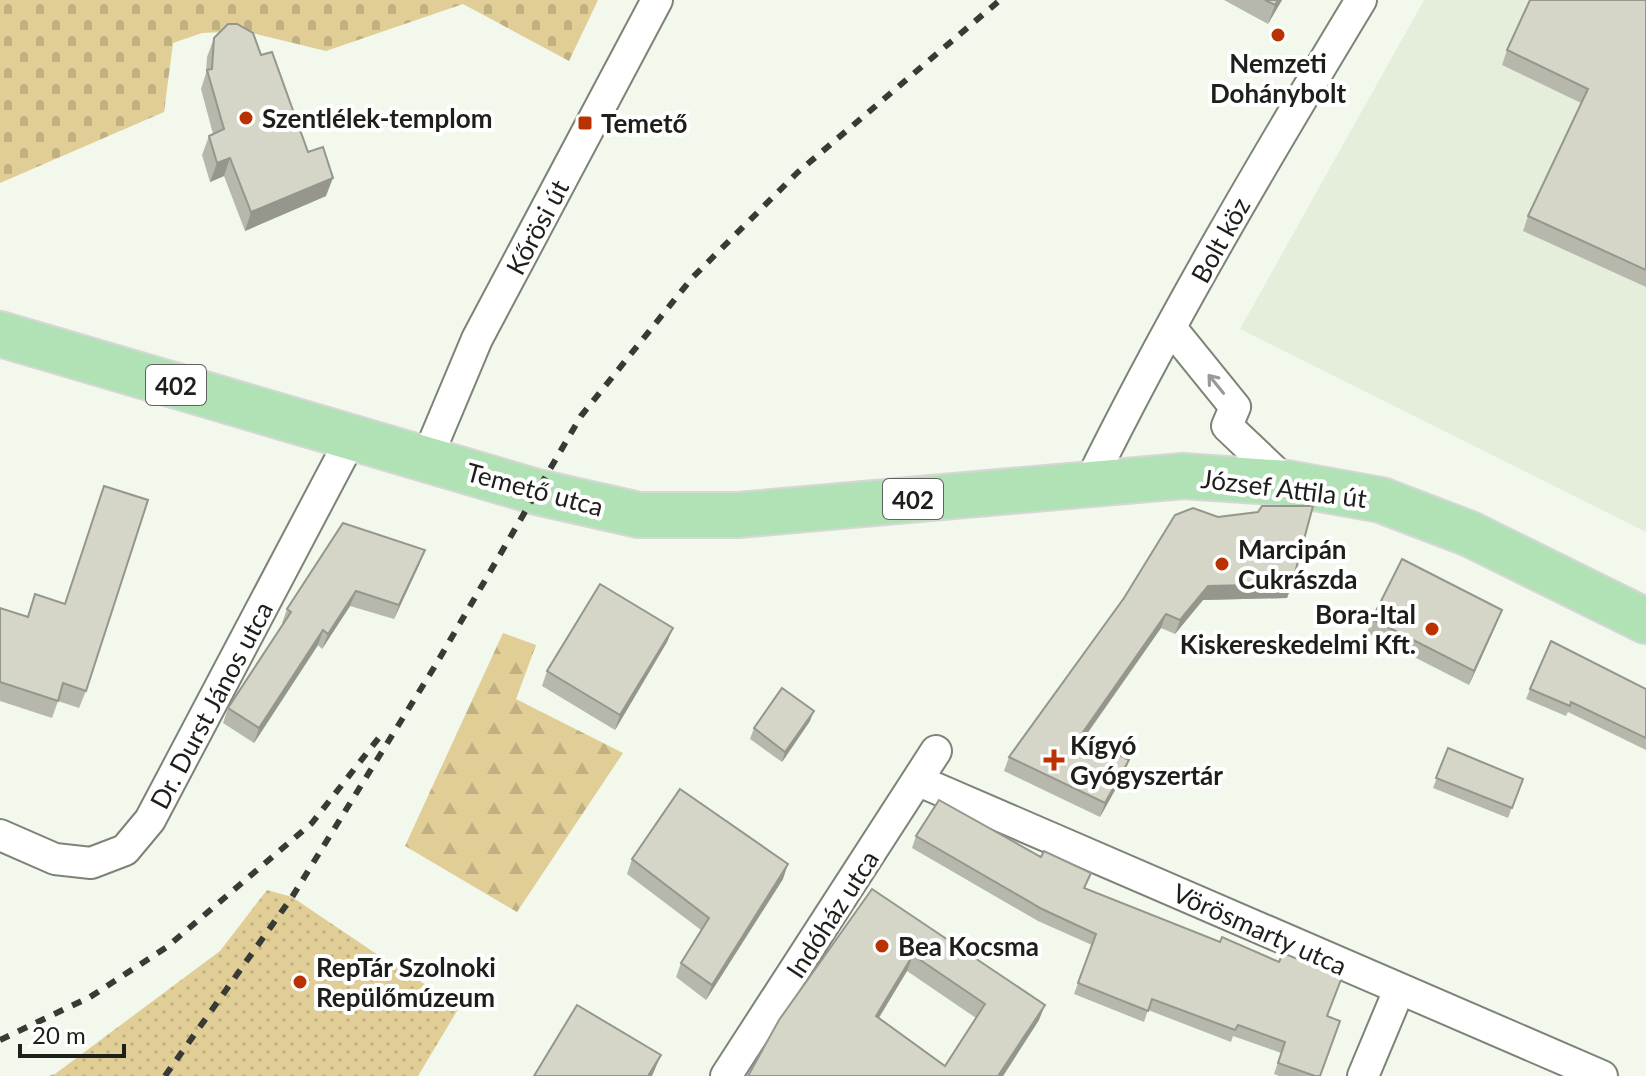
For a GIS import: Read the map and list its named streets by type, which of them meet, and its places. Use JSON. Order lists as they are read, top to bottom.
{
  "streets": {
    "main road": ["402", "József Attila út", "Temető utca"],
    "street": [
      "Kőrösi út",
      "Bolt köz",
      "Dr. Durst János utca",
      "Indóház utca",
      "Vörösmarty utca"
    ]
  },
  "crossings": [
    ["Kőrösi út", "Temető utca"],
    ["Bolt köz", "József Attila út"],
    ["Bolt köz", "Temető utca"],
    ["József Attila út", "Temető utca"],
    ["Temető utca", "Dr. Durst János utca"],
    ["Indóház utca", "Vörösmarty utca"]
  ],
  "places": {
    "other": [
      "Nemzeti Dohánybolt",
      "Szentlélek-templom",
      "Marcipán Cukrászda",
      "Bora-Ital Kiskereskedelmi Kft.",
      "Bea Kocsma",
      "RepTár Szolnoki Repülőmúzeum"
    ],
    "transit": ["Temető"],
    "health": ["Kígyó Gyógyszertár"]
  },
  "scale_bar": "20 m"
}
